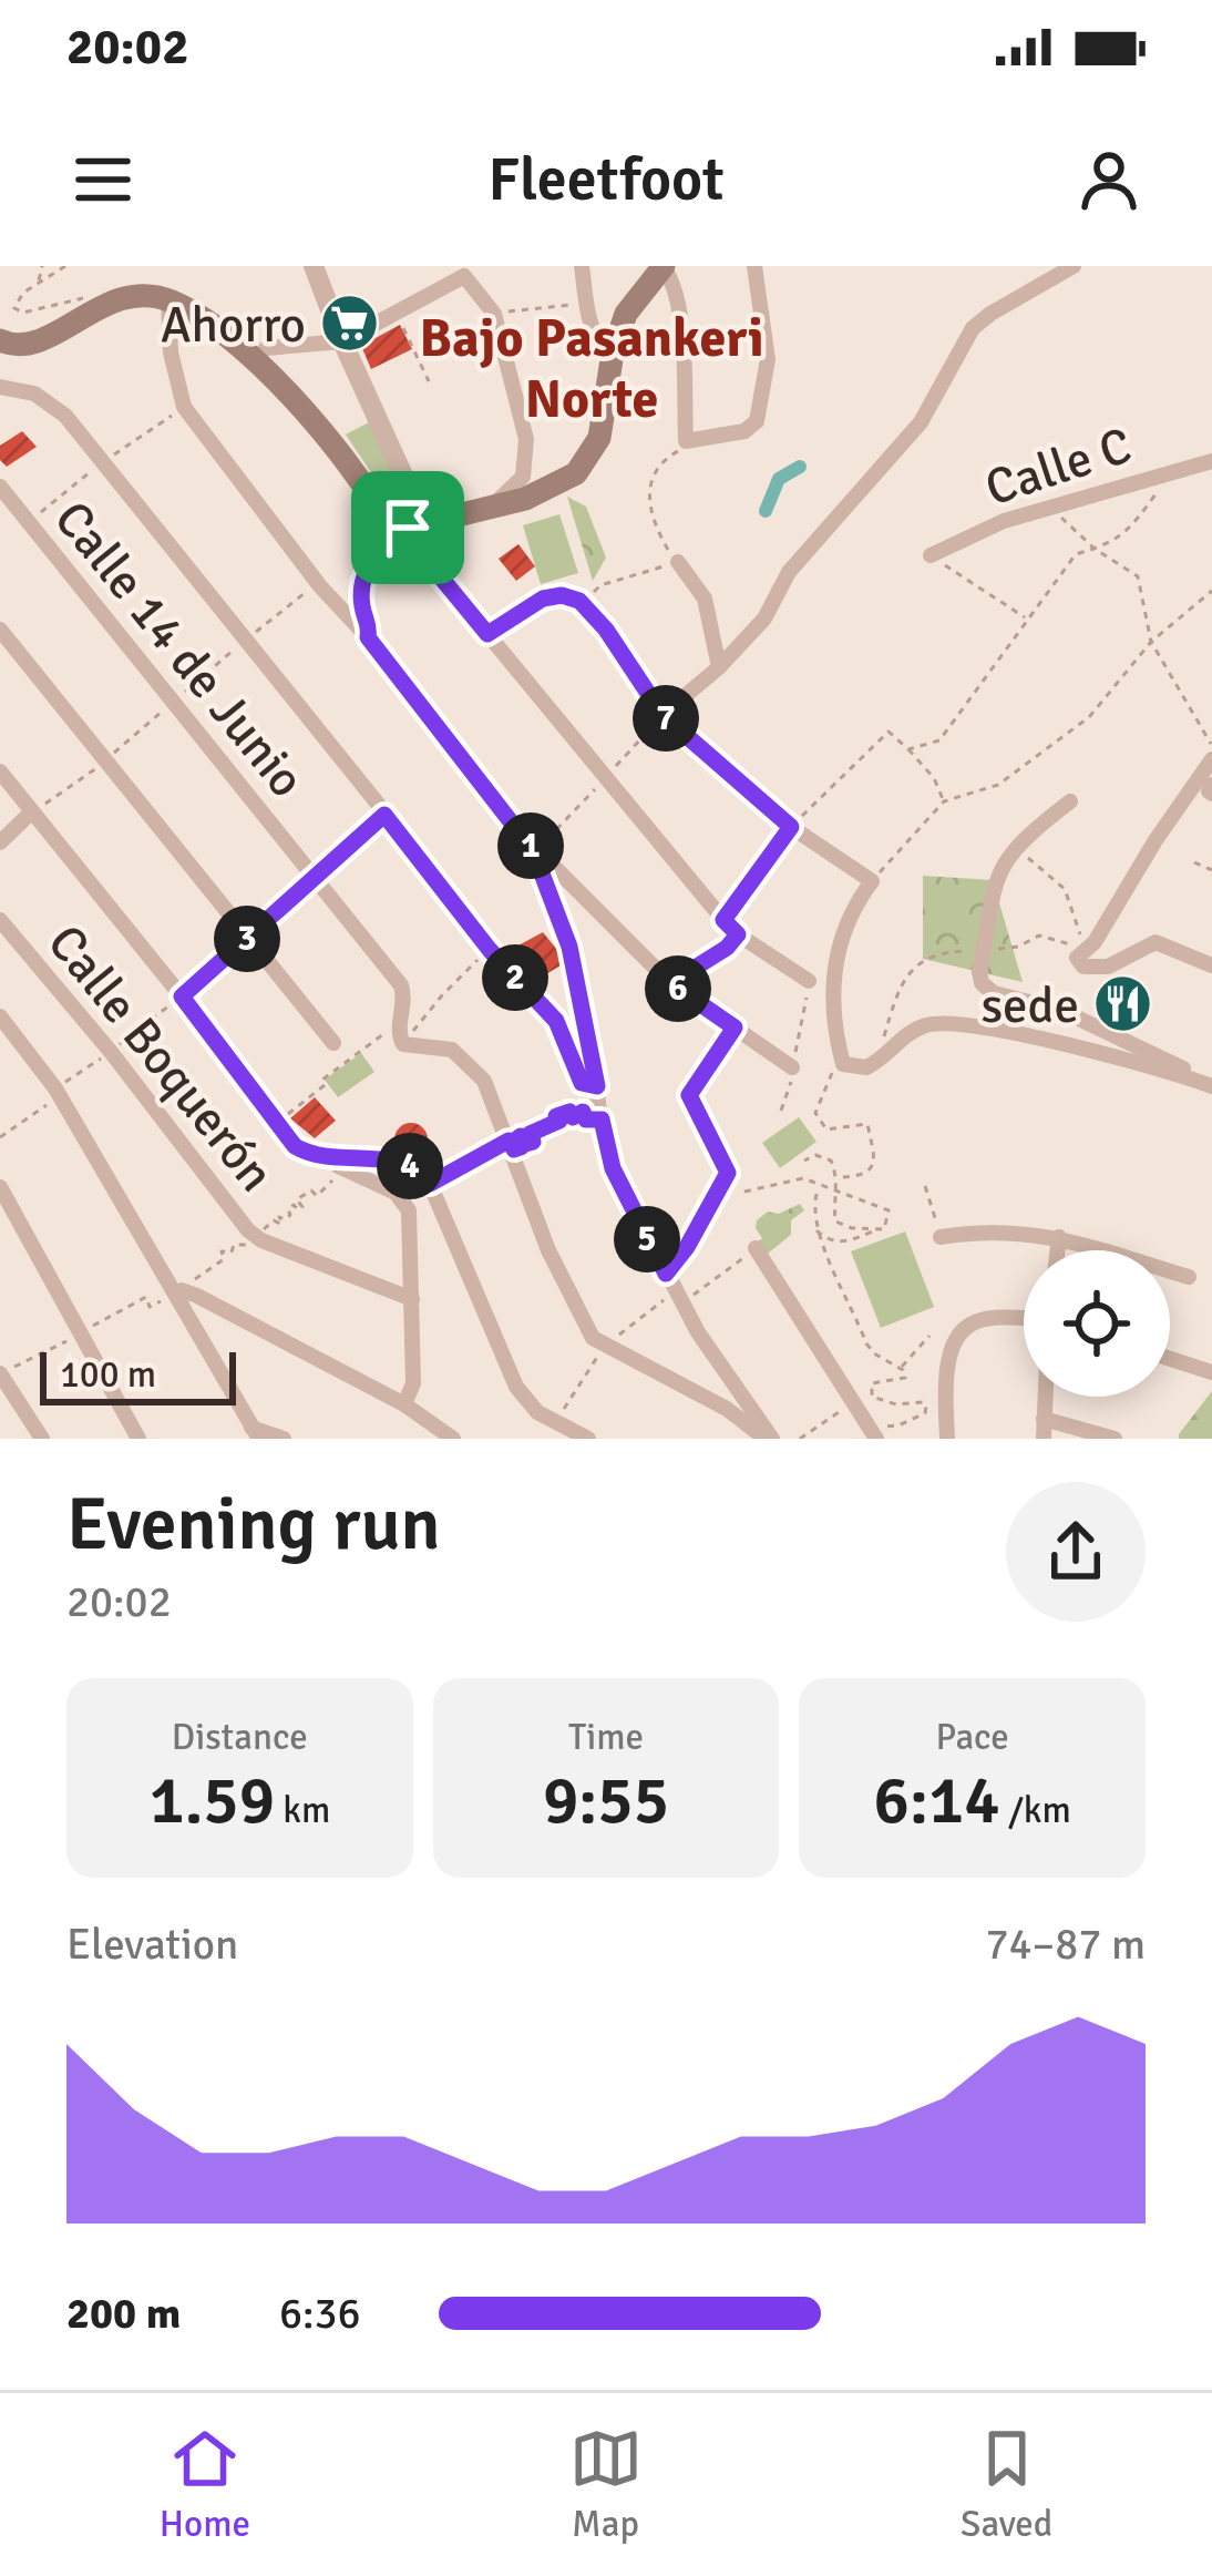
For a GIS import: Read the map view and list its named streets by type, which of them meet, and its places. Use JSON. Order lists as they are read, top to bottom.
{
  "streets": {
    "street": ["Calle C", "Calle 14 de Junio", "Calle Boquerón"]
  },
  "districts": ["Bajo Pasankeri Norte"],
  "places": {
    "supermarket": ["Ahorro"],
    "restaurant": ["sede"]
  },
  "scale_bar": "100 m",
  "page": {
    "status": "20:02",
    "header": "Fleetfoot",
    "pins": [
      "7",
      "1",
      "3",
      "2",
      "6",
      "4",
      "5"
    ],
    "scale": "100 m",
    "heading": ["Evening run", "20:02"],
    "stats": [
      ["Distance", "1.59 km"],
      ["Time", "9:55"],
      ["Pace", "6:14 /km"]
    ],
    "chart": ["Elevation", "74–87 m"],
    "list": [
      {
        "name": "200 m",
        "note": "6:36"
      }
    ],
    "tabs": ["Home", "Map", "Saved"]
  }
}
